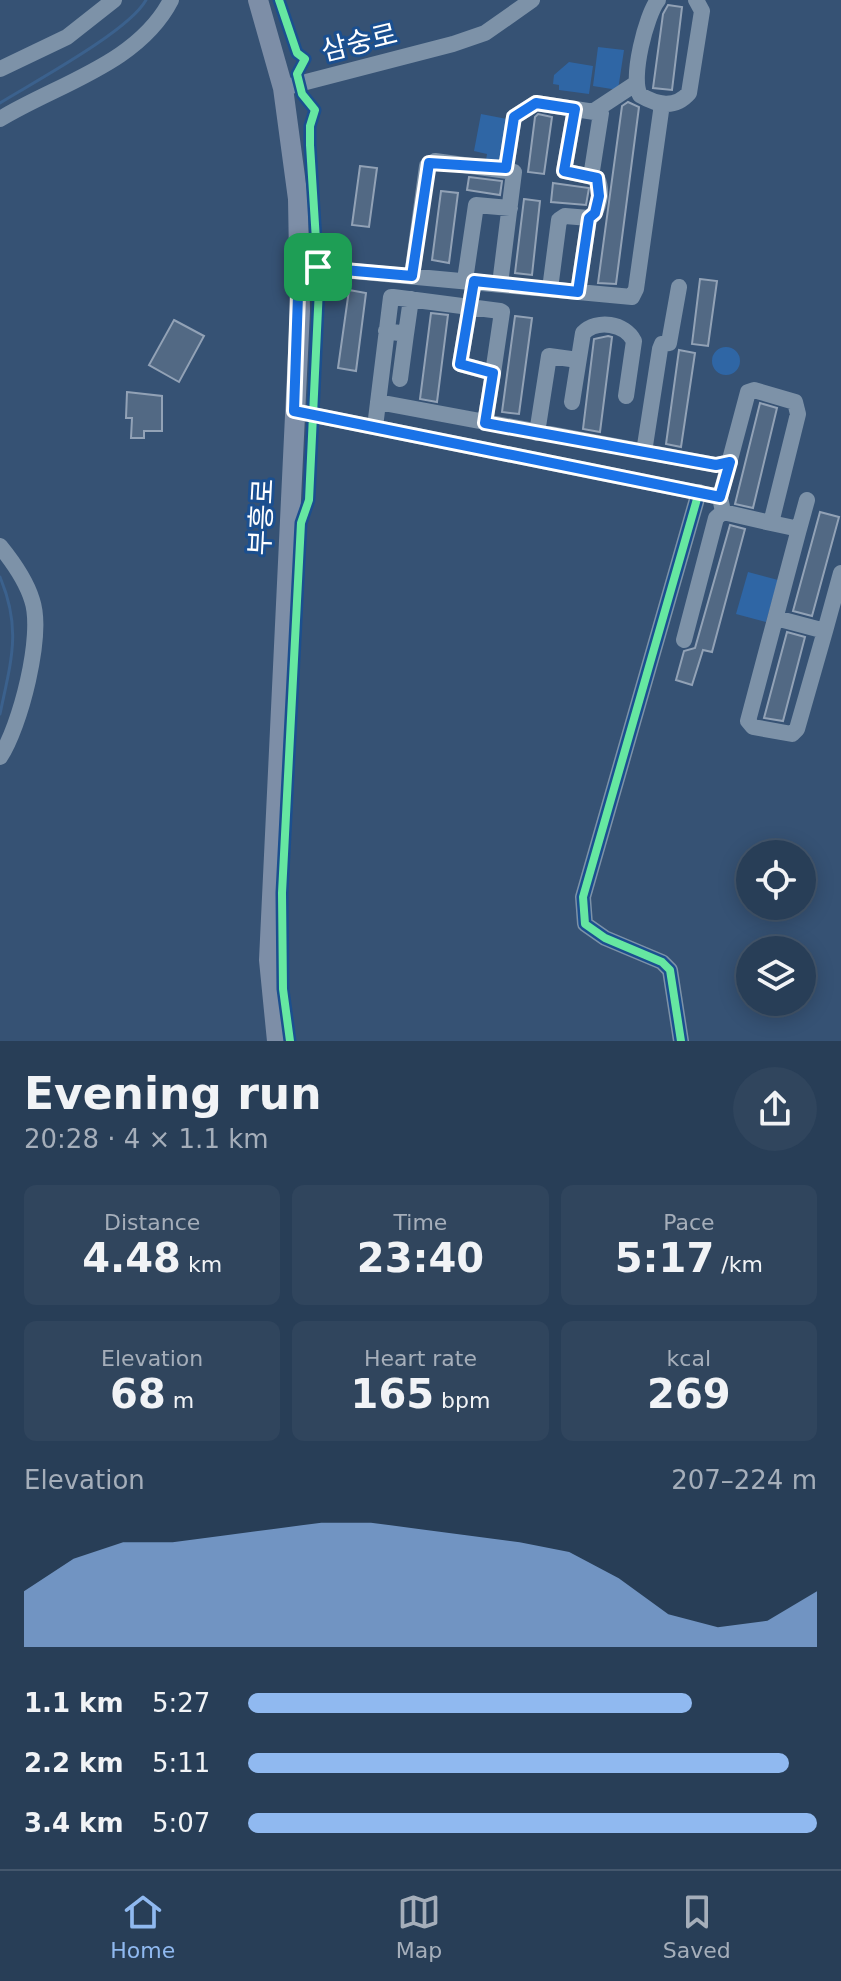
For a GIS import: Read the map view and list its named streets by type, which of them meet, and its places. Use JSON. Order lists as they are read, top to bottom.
{
  "streets": {
    "main road": ["부흥로"],
    "street": ["삼숭로"]
  },
  "crossings": [
    ["삼숭로", "부흥로"]
  ],
  "page": {
    "heading": ["Evening run", "20:28 · 4 × 1.1 km"],
    "stats": [
      ["Distance", "4.48 km"],
      ["Time", "23:40"],
      ["Pace", "5:17 /km"],
      ["Elevation", "68 m"],
      ["Heart rate", "165 bpm"],
      ["kcal", "269"]
    ],
    "chart": ["Elevation", "207–224 m"],
    "list": [
      {
        "name": "1.1 km",
        "note": "5:27"
      },
      {
        "name": "2.2 km",
        "note": "5:11"
      },
      {
        "name": "3.4 km",
        "note": "5:07"
      }
    ],
    "tabs": ["Home", "Map", "Saved"]
  }
}
